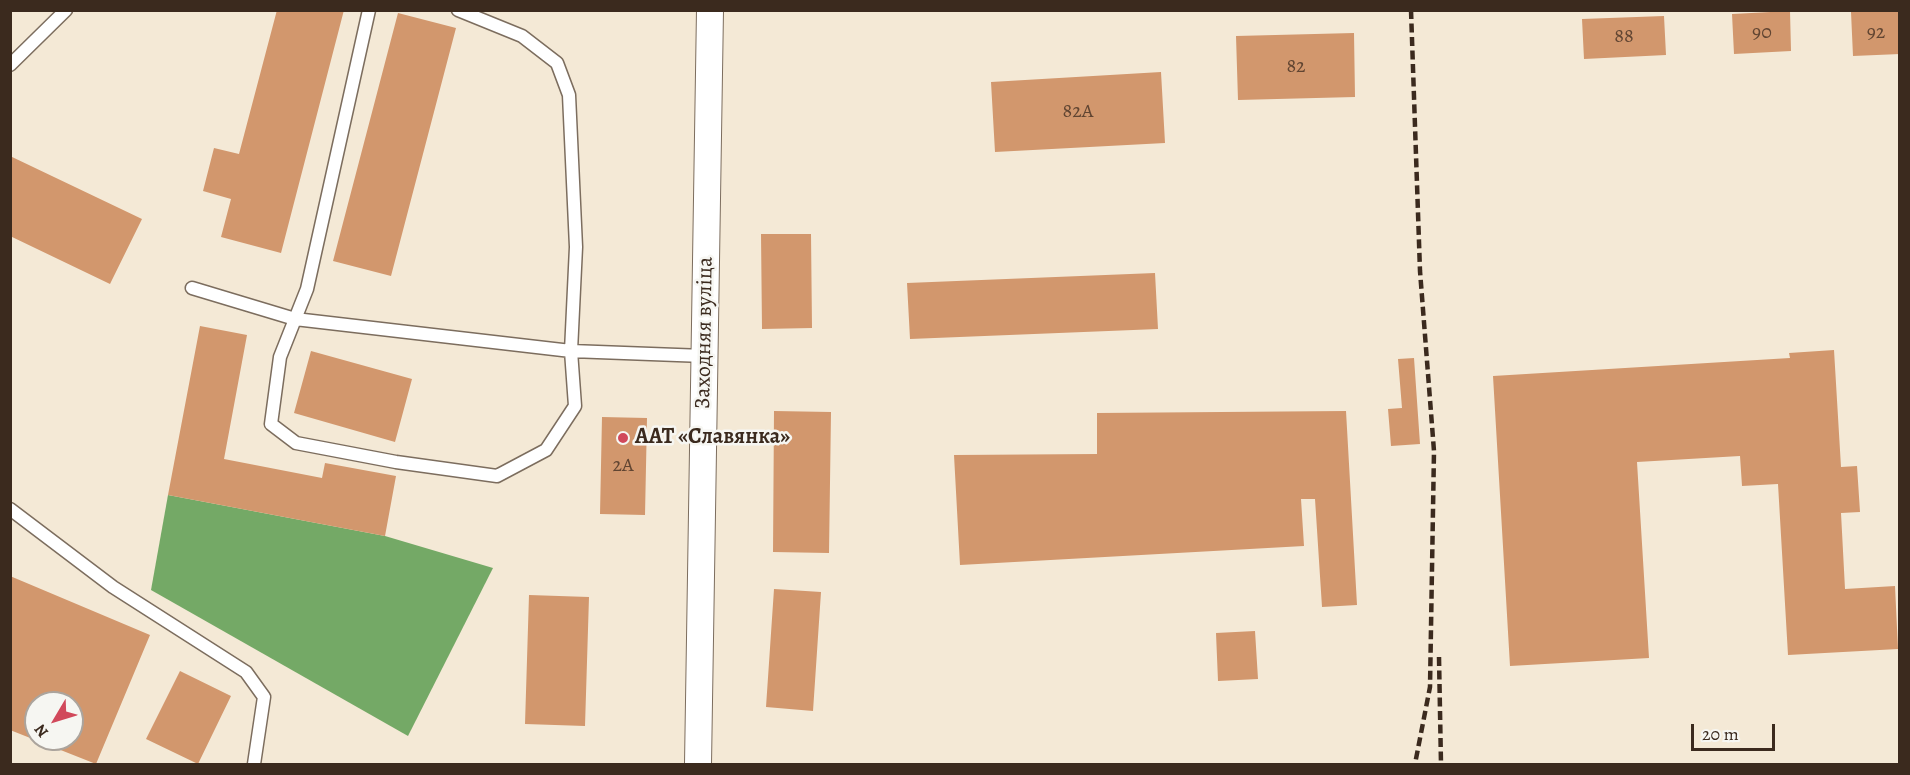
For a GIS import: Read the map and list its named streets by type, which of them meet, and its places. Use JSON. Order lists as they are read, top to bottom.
{
  "streets": {
    "street": ["Заходняя вуліца"]
  },
  "places": ["ААТ «Славянка»"],
  "house_numbers": [
    "90",
    "92",
    "88",
    "82",
    "82А",
    "2А"
  ],
  "scale_bar": "20 m",
  "north": "bottom left"
}
